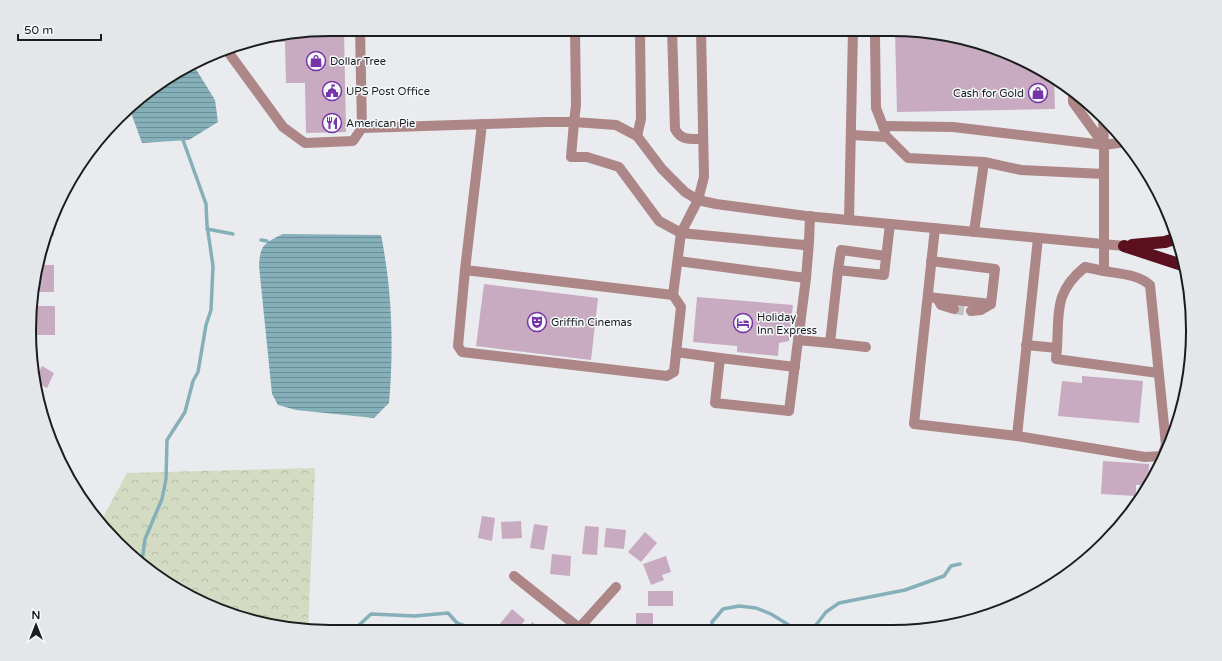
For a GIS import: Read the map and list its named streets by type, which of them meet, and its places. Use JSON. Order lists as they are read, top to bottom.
{
  "places": {
    "shop": ["Dollar Tree", "Cash for Gold"],
    "public building": ["UPS Post Office"],
    "restaurant": ["American Pie"],
    "theatre": ["Griffin Cinemas"],
    "hotel": ["Holiday Inn Express"]
  },
  "scale_bar": "50 m",
  "north": "top"
}
